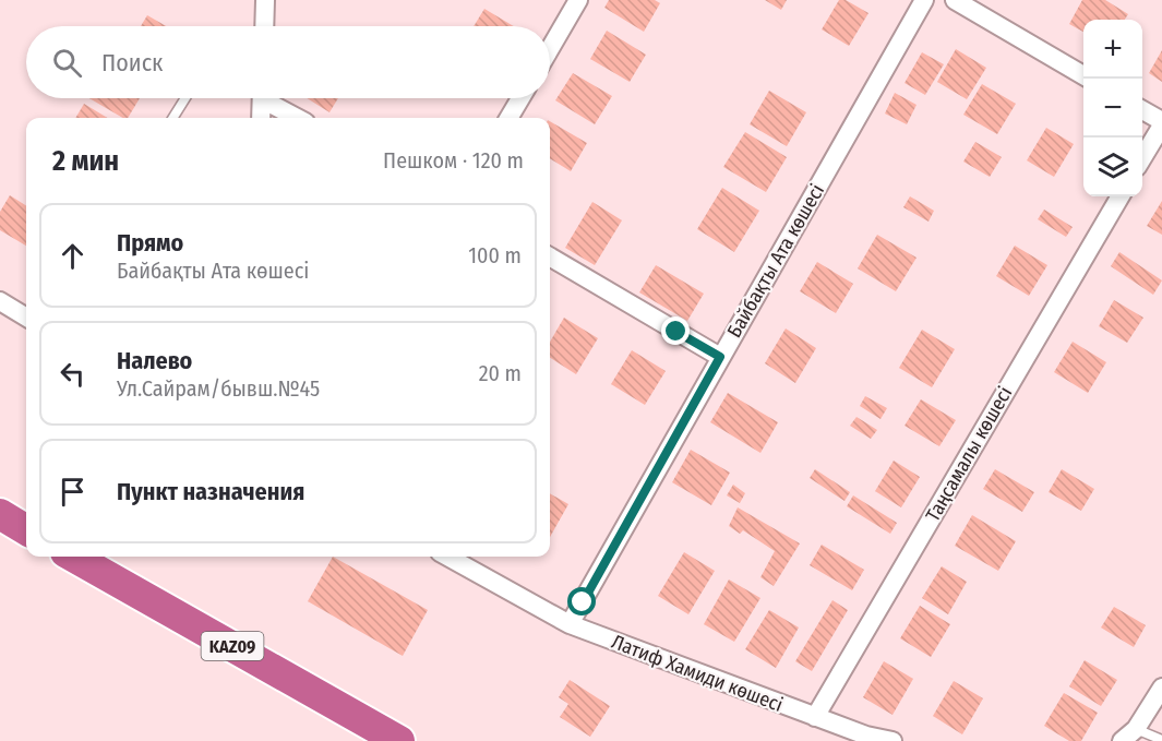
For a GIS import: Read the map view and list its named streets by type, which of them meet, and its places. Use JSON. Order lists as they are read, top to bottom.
{
  "streets": {
    "highway": ["KAZ09"],
    "street": ["Байбақты Ата көшесі", "Таңсамалы көшесі", "Латиф Хамиди көшесі"]
  },
  "crossings": [
    ["Байбақты Ата көшесі", "Латиф Хамиди көшесі"],
    ["Таңсамалы көшесі", "Латиф Хамиди көшесі"]
  ],
  "page": {
    "map_buttons": ["+", "−"],
    "search": "Поиск",
    "heading": ["2 мин", "Пешком · 120 m"],
    "list": [
      ["Прямо", "Байбақты Ата көшесі", "100 m"],
      ["Налево", "Ул.Сайрам/бывш.№45", "20 m"],
      "Пункт назначения"
    ]
  }
}
